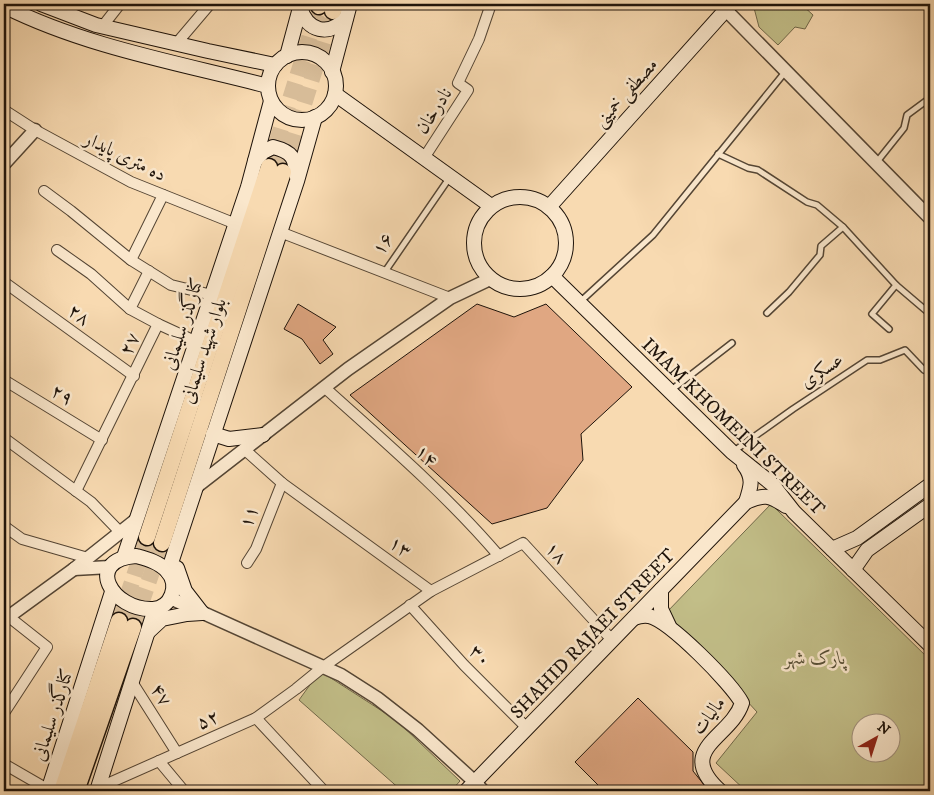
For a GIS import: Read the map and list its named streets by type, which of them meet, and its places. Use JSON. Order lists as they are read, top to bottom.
{
  "streets": {
    "main road": [
      "مصطفی خمینی",
      "کنارگذر سلیمانی",
      "بلوار شهید سلیمانی",
      "IMAM KHOMEINI STREET",
      "SHAHID RAJAEI STREET",
      "مالیات"
    ],
    "street": [
      "نادرخان",
      "ده متری پایدار",
      "۱۶",
      "۲۸",
      "۲۷",
      "۲۹",
      "۱۴",
      "۱۱",
      "۱۳",
      "۱۸",
      "۳۰",
      "۴۷",
      "۵۲"
    ],
    "lane": ["عسکری"]
  },
  "crossings": [
    ["مصطفی خمینی", "IMAM KHOMEINI STREET"],
    ["ده متری پایدار", "کنارگذر سلیمانی"],
    ["۲۸", "۲۷"],
    ["کنارگذر سلیمانی", "بلوار شهید سلیمانی"],
    ["۲۷", "۲۹"],
    ["عسکری", "IMAM KHOMEINI STREET"],
    ["۱۴", "۱۸"],
    ["۱۱", "۱۳"],
    ["۱۳", "۱۸"],
    ["۱۸", "SHAHID RAJAEI STREET"],
    ["SHAHID RAJAEI STREET", "۳۰"],
    ["۴۷", "۵۲"]
  ],
  "parks": ["پارک شهر"],
  "north": "top right"
}
